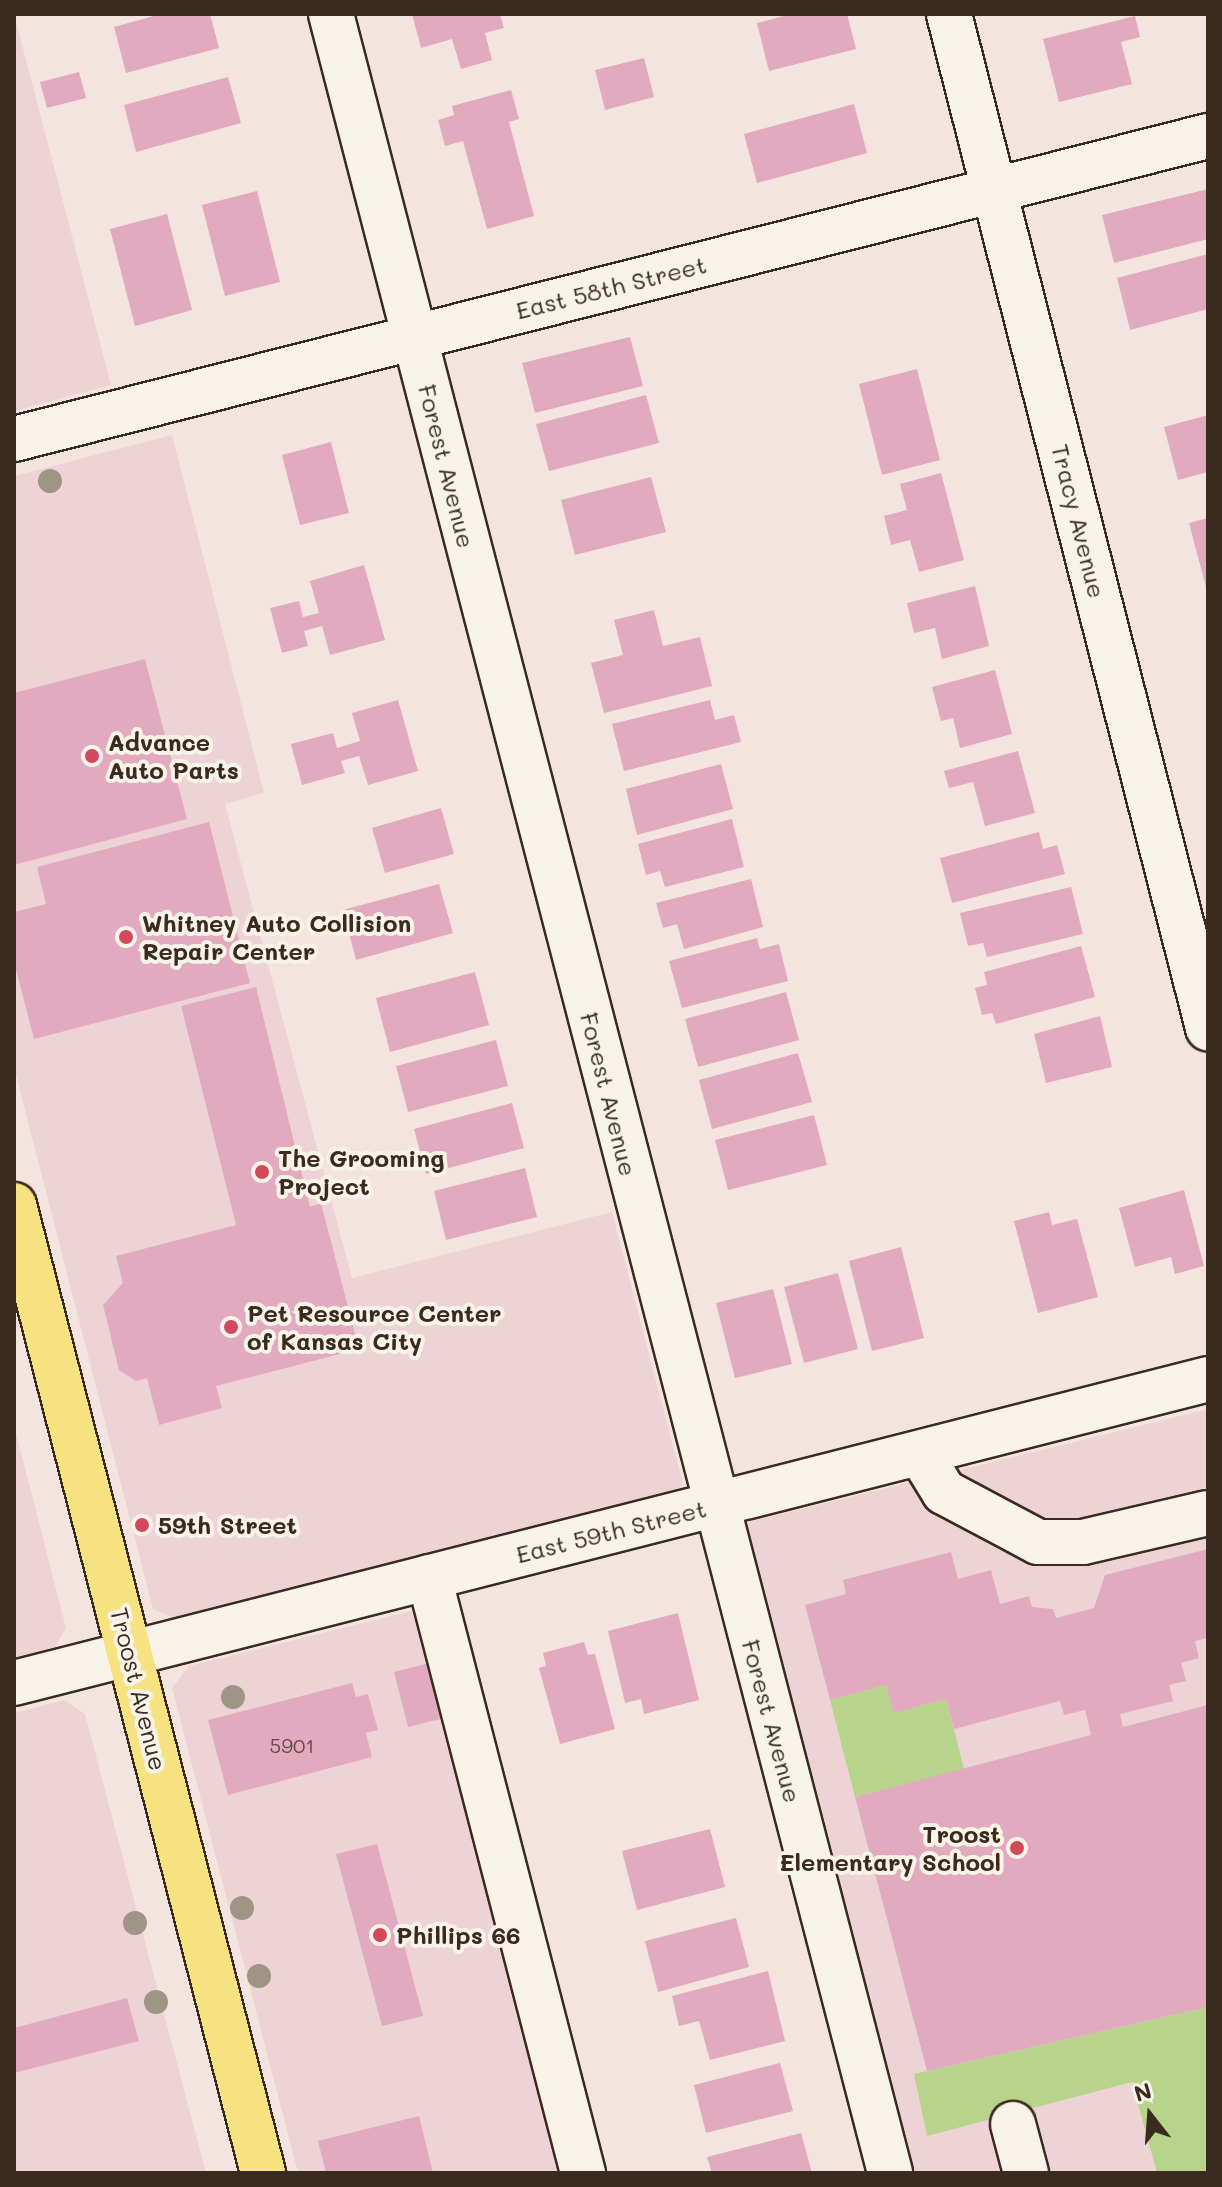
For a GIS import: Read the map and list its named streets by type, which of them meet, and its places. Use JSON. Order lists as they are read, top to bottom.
{
  "streets": {
    "main road": ["Troost Avenue"],
    "street": [
      "East 58th Street",
      "Forest Avenue",
      "Tracy Avenue",
      "East 59th Street"
    ]
  },
  "crossings": [
    ["East 58th Street", "Forest Avenue"],
    ["East 58th Street", "Tracy Avenue"],
    ["Forest Avenue", "East 59th Street"],
    ["East 59th Street", "Troost Avenue"]
  ],
  "places": [
    "Advance Auto Parts",
    "Whitney Auto Collision Repair Center",
    "The Grooming Project",
    "Pet Resource Center of Kansas City",
    "59th Street",
    "Troost Elementary School",
    "Phillips 66"
  ],
  "house_numbers": ["5901"],
  "north": "top"
}
